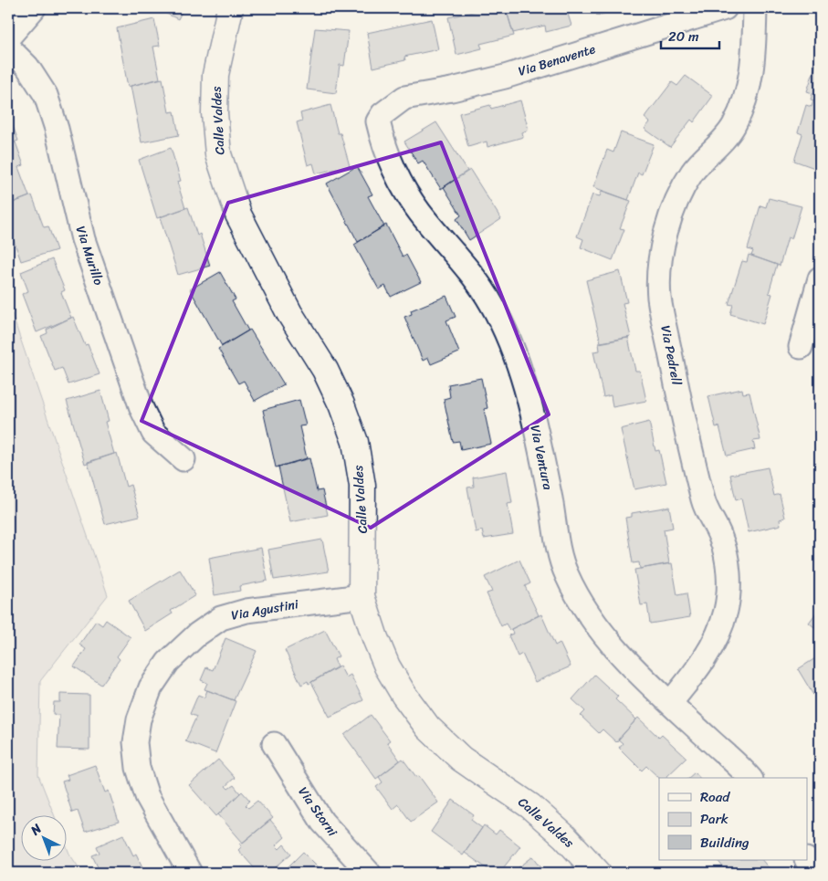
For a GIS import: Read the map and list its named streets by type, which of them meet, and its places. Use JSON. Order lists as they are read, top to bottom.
{
  "streets": {
    "street": [
      "Via Benavente",
      "Calle Valdes",
      "Via Murillo",
      "Via Pedrell",
      "Via Ventura",
      "Via Agustini",
      "Via Storni"
    ]
  },
  "crossings": [
    ["Via Benavente", "Via Ventura"],
    ["Calle Valdes", "Via Agustini"],
    ["Via Pedrell", "Via Ventura"]
  ],
  "legend": ["Road", "Park", "Building"],
  "scale_bar": "20 m",
  "north": "top left"
}
